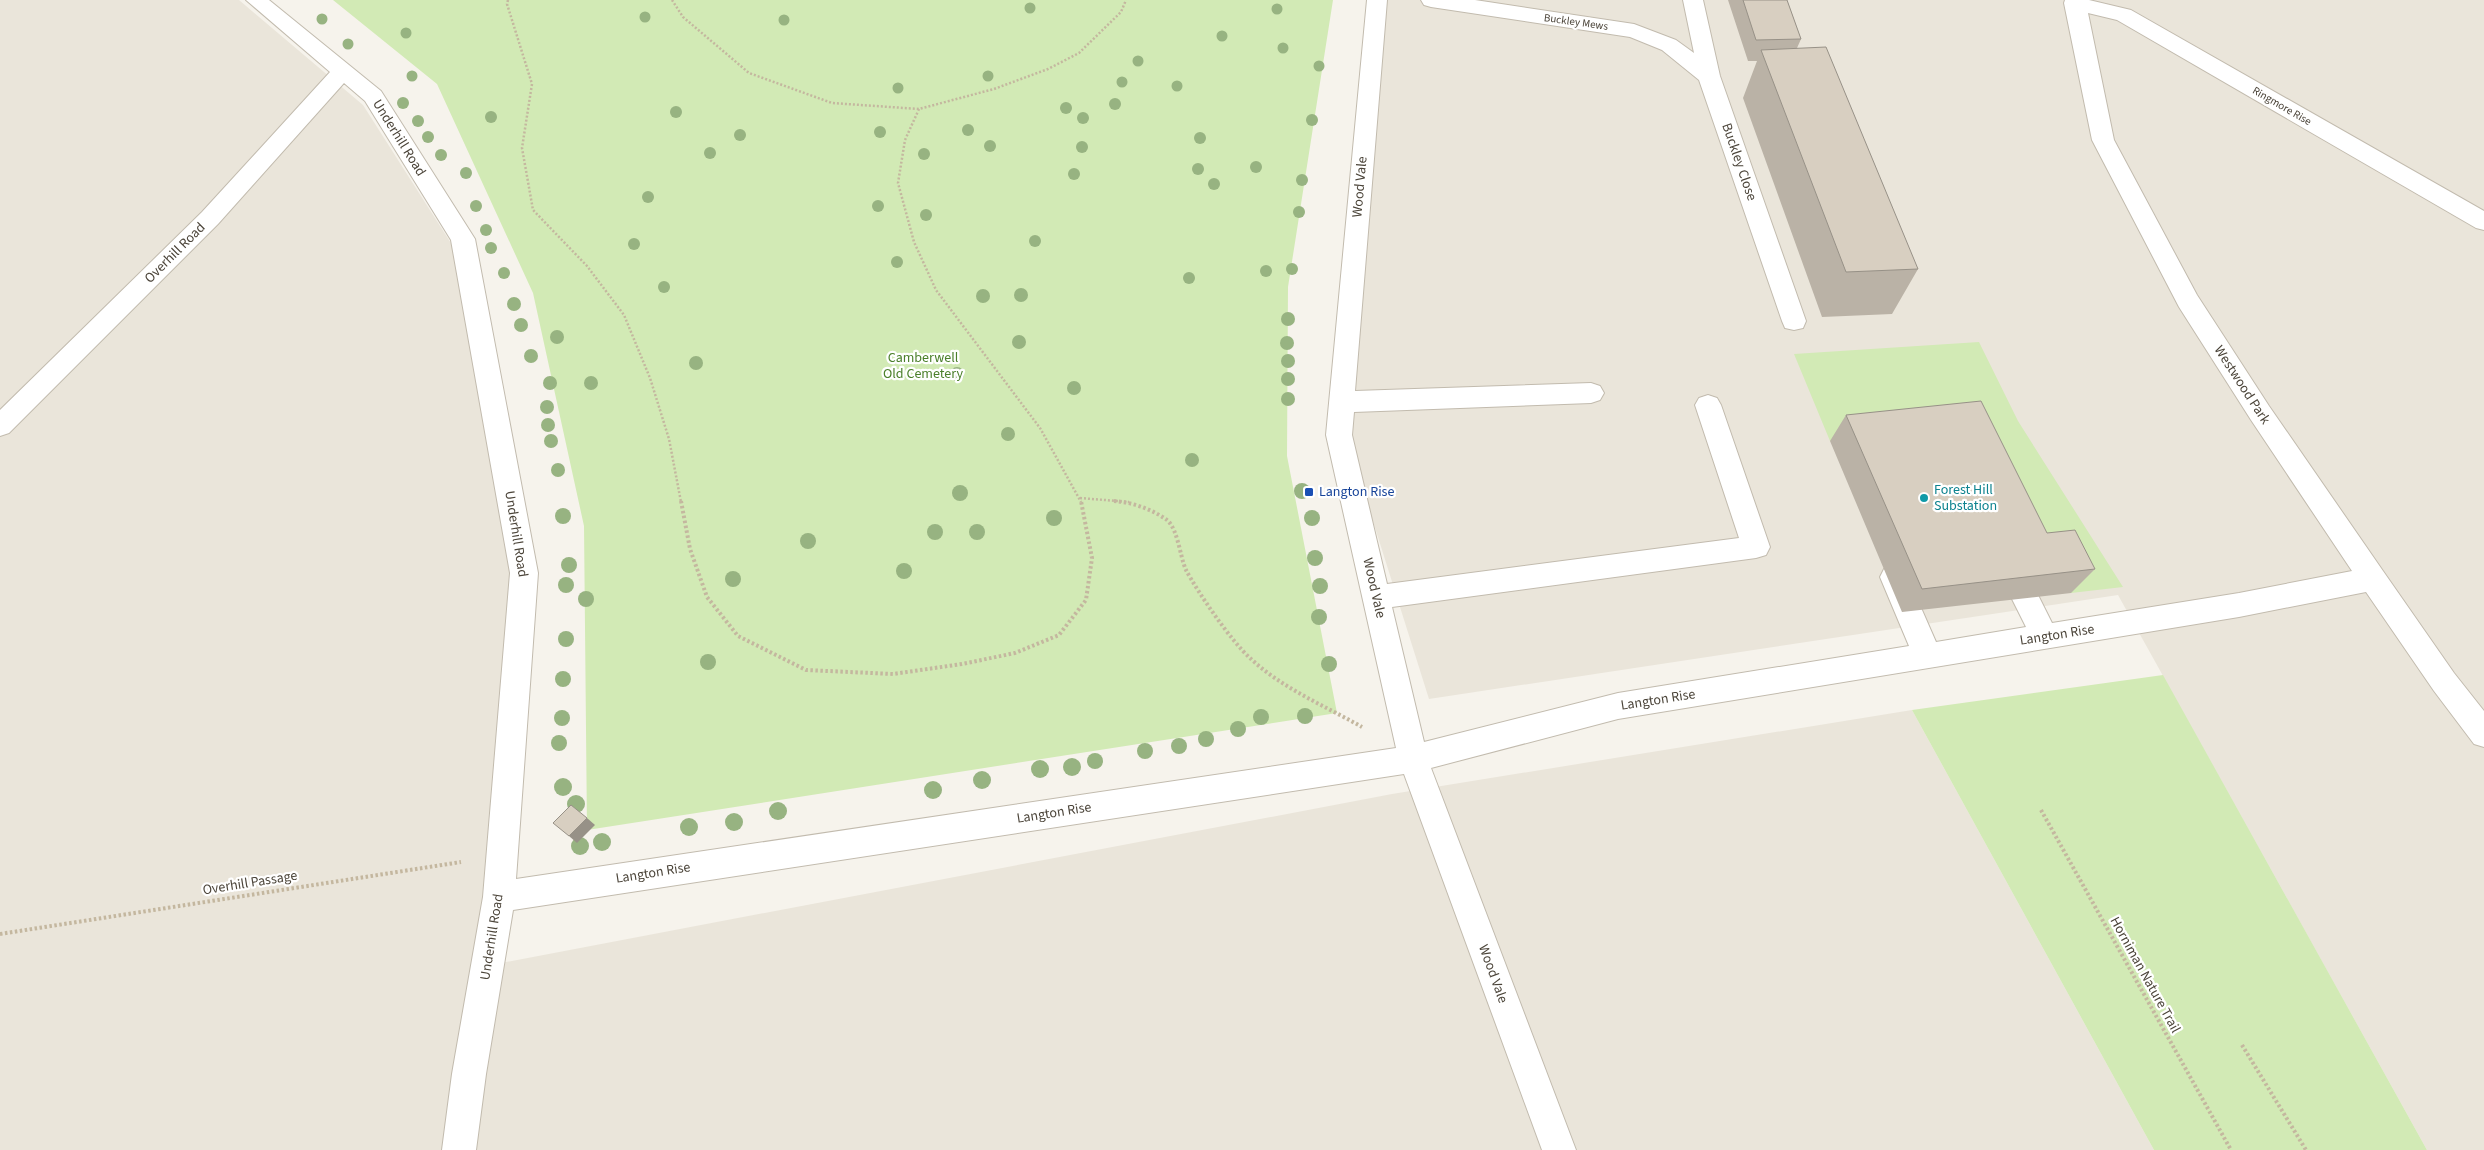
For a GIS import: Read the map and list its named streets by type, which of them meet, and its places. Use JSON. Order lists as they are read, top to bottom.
{
  "streets": {
    "street": [
      "Buckley Mews",
      "Ringmore Rise",
      "Underhill Road",
      "Buckley Close",
      "Wood Vale",
      "Overhill Road",
      "Westwood Park",
      "Langton Rise"
    ],
    "path": ["Overhill Passage", "Horniman Nature Trail"]
  },
  "crossings": [
    ["Buckley Mews", "Buckley Close"],
    ["Ringmore Rise", "Westwood Park"],
    ["Underhill Road", "Overhill Road"],
    ["Underhill Road", "Langton Rise"],
    ["Underhill Road", "Overhill Passage"],
    ["Wood Vale", "Langton Rise"],
    ["Westwood Park", "Langton Rise"]
  ],
  "parks": ["Camberwell Old Cemetery"],
  "places": {
    "transit": ["Langton Rise"],
    "other": ["Forest Hill Substation"]
  }
}
